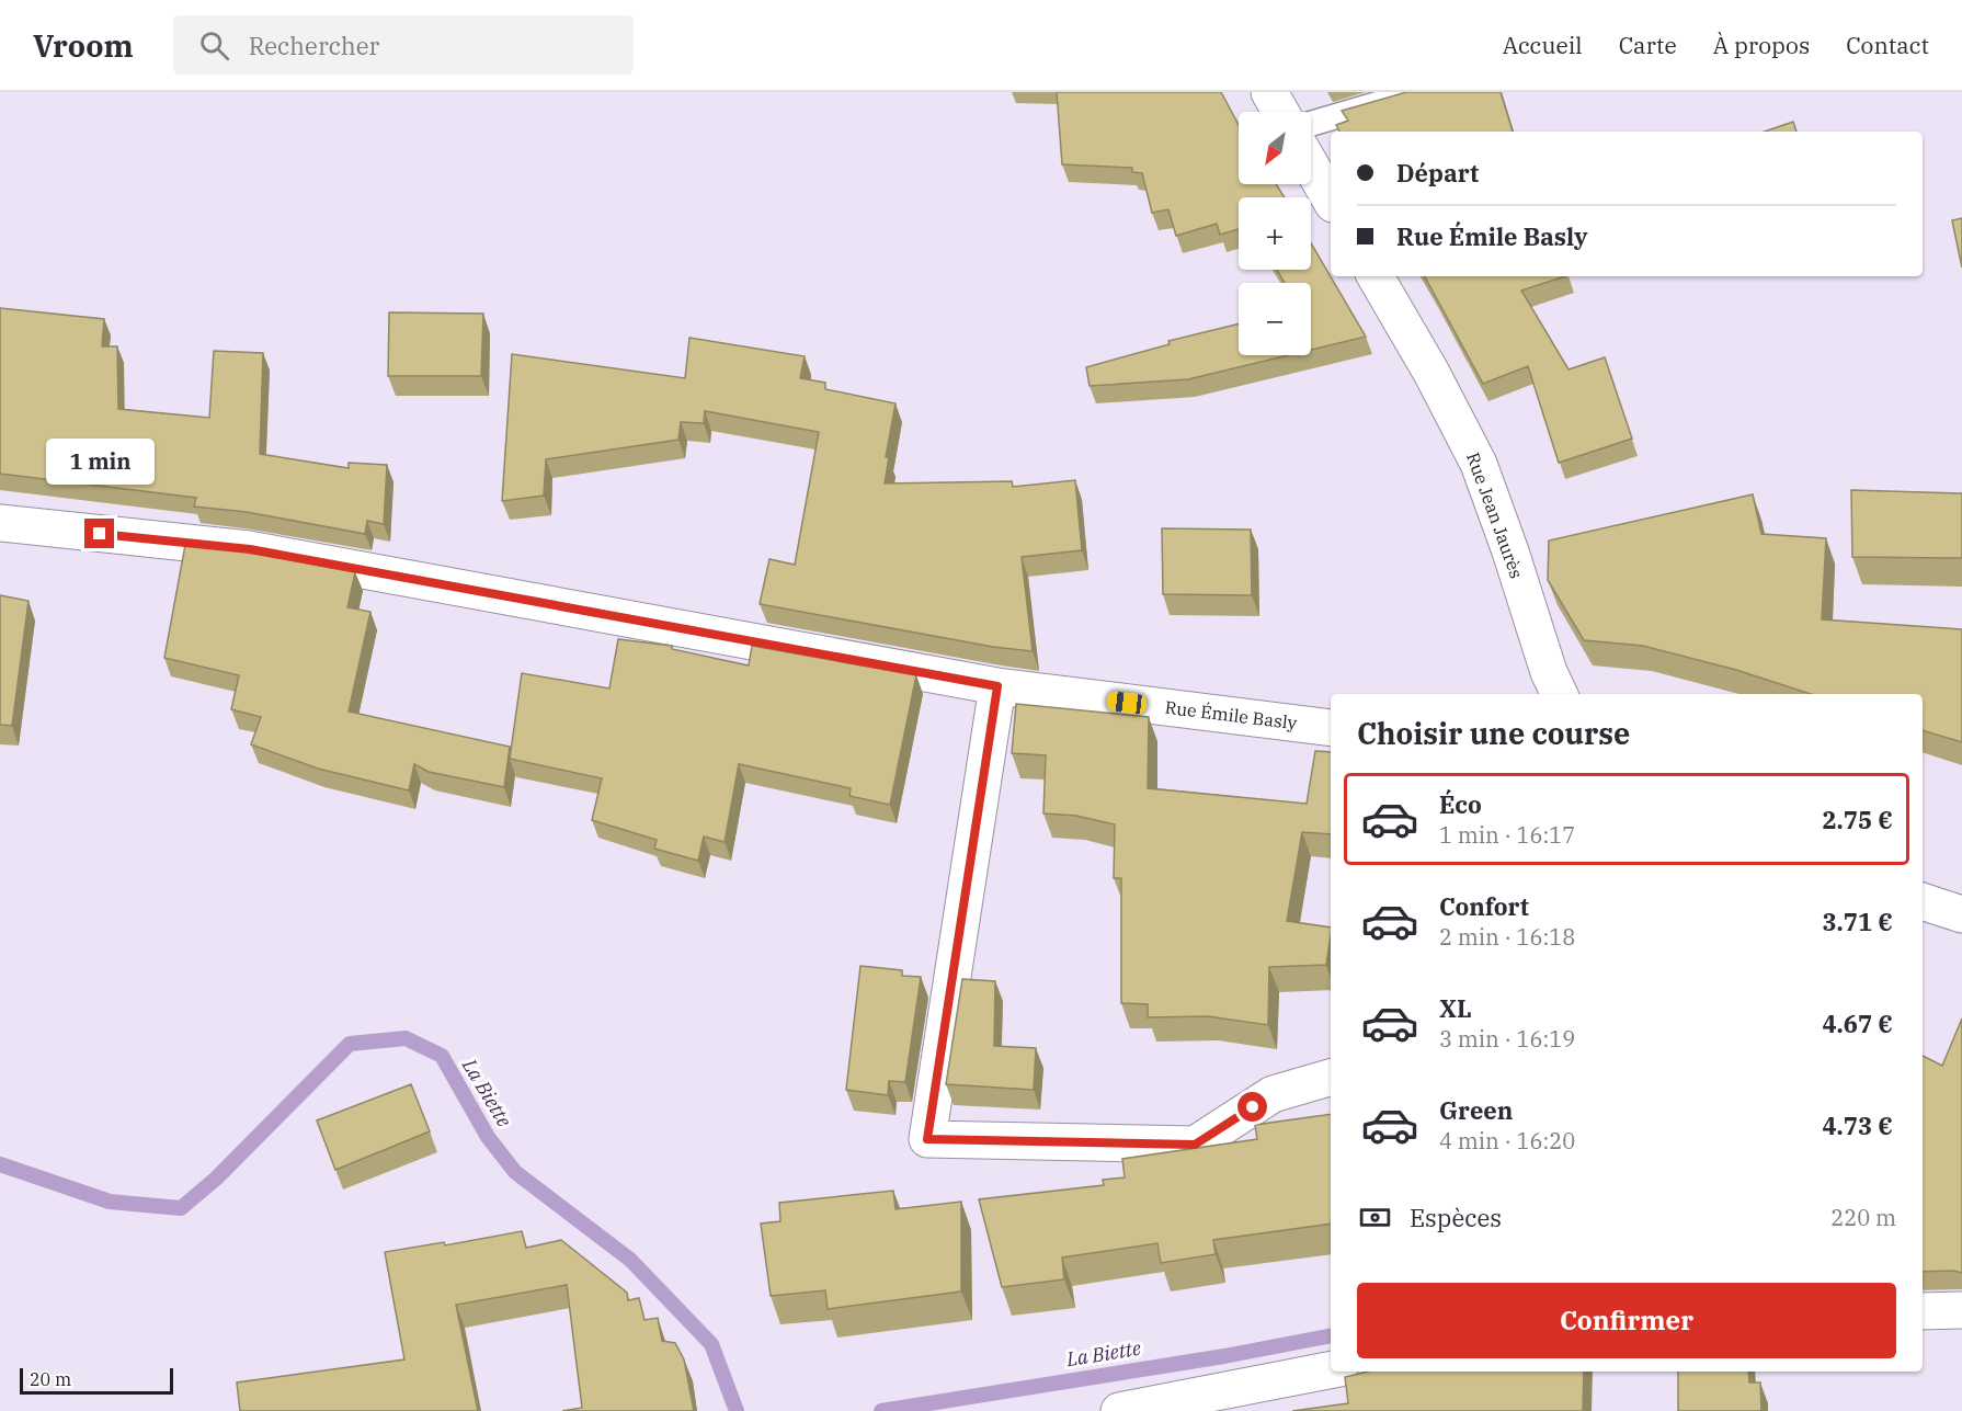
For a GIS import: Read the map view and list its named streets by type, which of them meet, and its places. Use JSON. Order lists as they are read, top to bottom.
{
  "streets": {
    "street": ["Rue Jean Jaurès", "Rue Émile Basly"]
  },
  "water": ["La Biette"],
  "scale_bar": "20 m",
  "north": "bottom left",
  "page": {
    "header": "Vroom",
    "search": "Rechercher",
    "nav": [
      "Accueil",
      "Carte",
      "À propos",
      "Contact"
    ],
    "map_buttons": ["+", "−"],
    "banner": ["Départ", "Rue Émile Basly"],
    "bubble": "1 min",
    "heading": "Choisir une course",
    "list": [
      {
        "name": "Éco",
        "note": "1 min · 16:17",
        "value": "2.75 €"
      },
      {
        "name": "Confort",
        "note": "2 min · 16:18",
        "value": "3.71 €"
      },
      {
        "name": "XL",
        "note": "3 min · 16:19",
        "value": "4.67 €"
      },
      {
        "name": "Green",
        "note": "4 min · 16:20",
        "value": "4.73 €"
      }
    ],
    "pay": ["Espèces", "220 m"],
    "buttons": "Confirmer",
    "scale": "20 m"
  }
}
